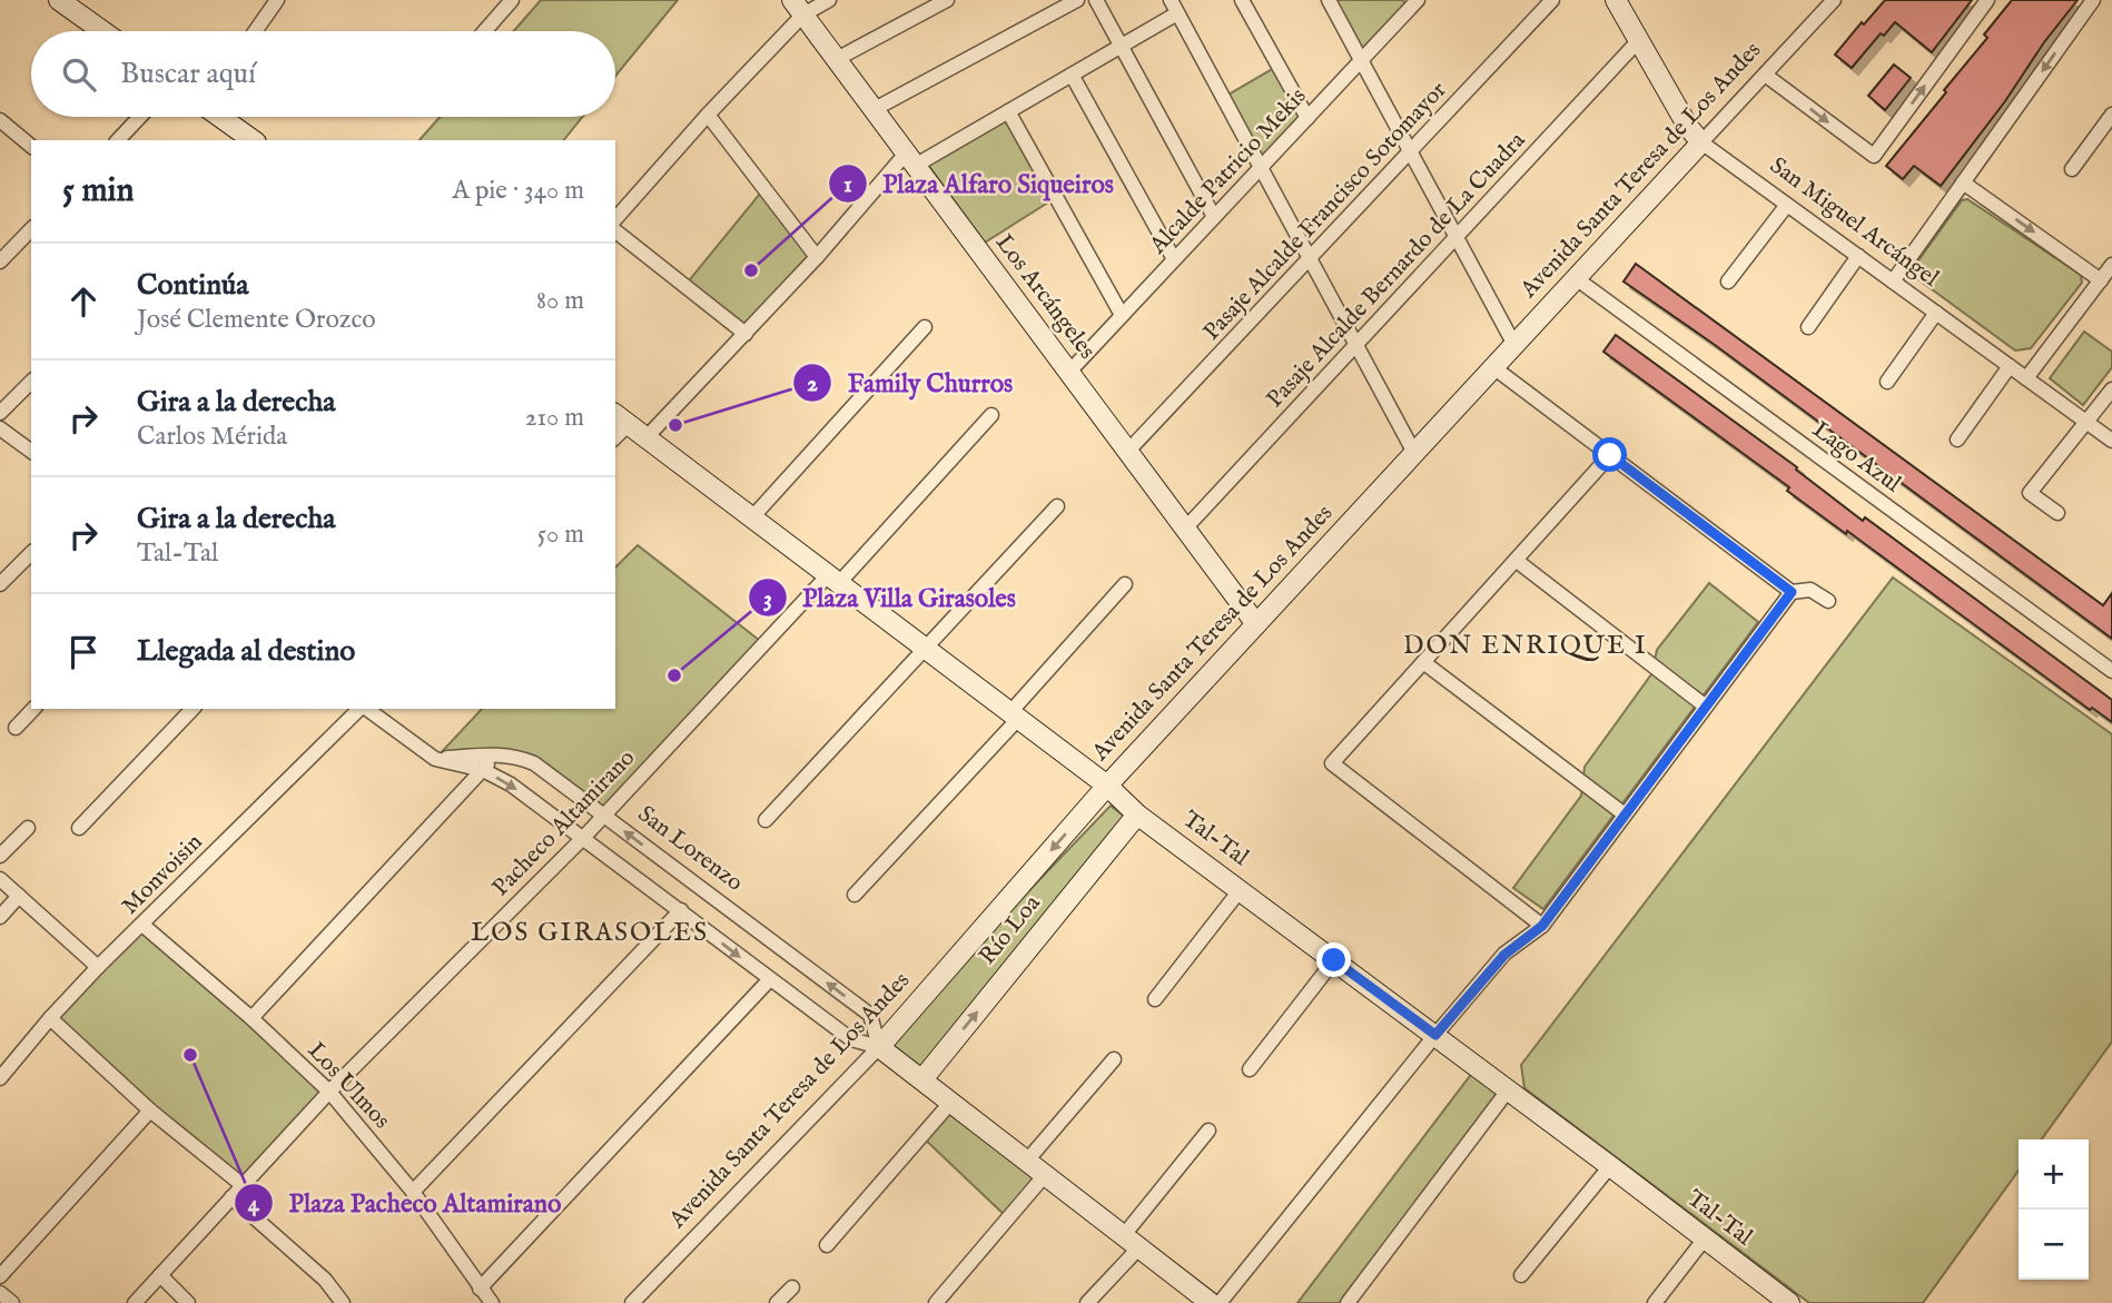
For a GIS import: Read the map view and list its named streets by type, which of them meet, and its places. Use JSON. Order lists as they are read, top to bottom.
{
  "streets": {
    "street": [
      "Avenida Santa Teresa de Los Andes",
      "Alcalde Patricio Mekis",
      "Pasaje Alcalde Francisco Sotomayor",
      "San Miguel Arcángel",
      "Pasaje Alcalde Bernardo de La Cuadra",
      "Los Arcángeles",
      "Lago Azul",
      "Pacheco Altamirano",
      "Tal-Tal",
      "San Lorenzo",
      "Monvoisin",
      "Río Loa",
      "Los Ulmos"
    ]
  },
  "crossings": [
    ["Avenida Santa Teresa de Los Andes", "San Miguel Arcángel"],
    ["Avenida Santa Teresa de Los Andes", "Los Arcángeles"],
    ["Avenida Santa Teresa de Los Andes", "Lago Azul"],
    ["Avenida Santa Teresa de Los Andes", "Tal-Tal"],
    ["Avenida Santa Teresa de Los Andes", "San Lorenzo"],
    ["Alcalde Patricio Mekis", "Los Arcángeles"],
    ["Pasaje Alcalde Francisco Sotomayor", "Los Arcángeles"],
    ["San Miguel Arcángel", "Pasaje Alcalde Bernardo de La Cuadra"],
    ["Pasaje Alcalde Bernardo de La Cuadra", "Los Arcángeles"],
    ["Pacheco Altamirano", "Tal-Tal"],
    ["Pacheco Altamirano", "San Lorenzo"],
    ["Pacheco Altamirano", "Los Ulmos"],
    ["Tal-Tal", "Río Loa"],
    ["Monvoisin", "Los Ulmos"]
  ],
  "districts": ["DON ENRIQUE I", "LOS GIRASOLES"],
  "places": [
    "Plaza Alfaro Siqueiros",
    "Family Churros",
    "Plaza Villa Girasoles",
    "Plaza Pacheco Altamirano"
  ],
  "page": {
    "search": "Buscar aquí",
    "heading": ["5 min", "A pie · 340 m"],
    "list": [
      ["Continúa", "José Clemente Orozco", "80 m"],
      ["Gira a la derecha", "Carlos Mérida", "210 m"],
      ["Gira a la derecha", "Tal-Tal", "50 m"],
      "Llegada al destino"
    ],
    "map_buttons": ["+", "−"]
  }
}
